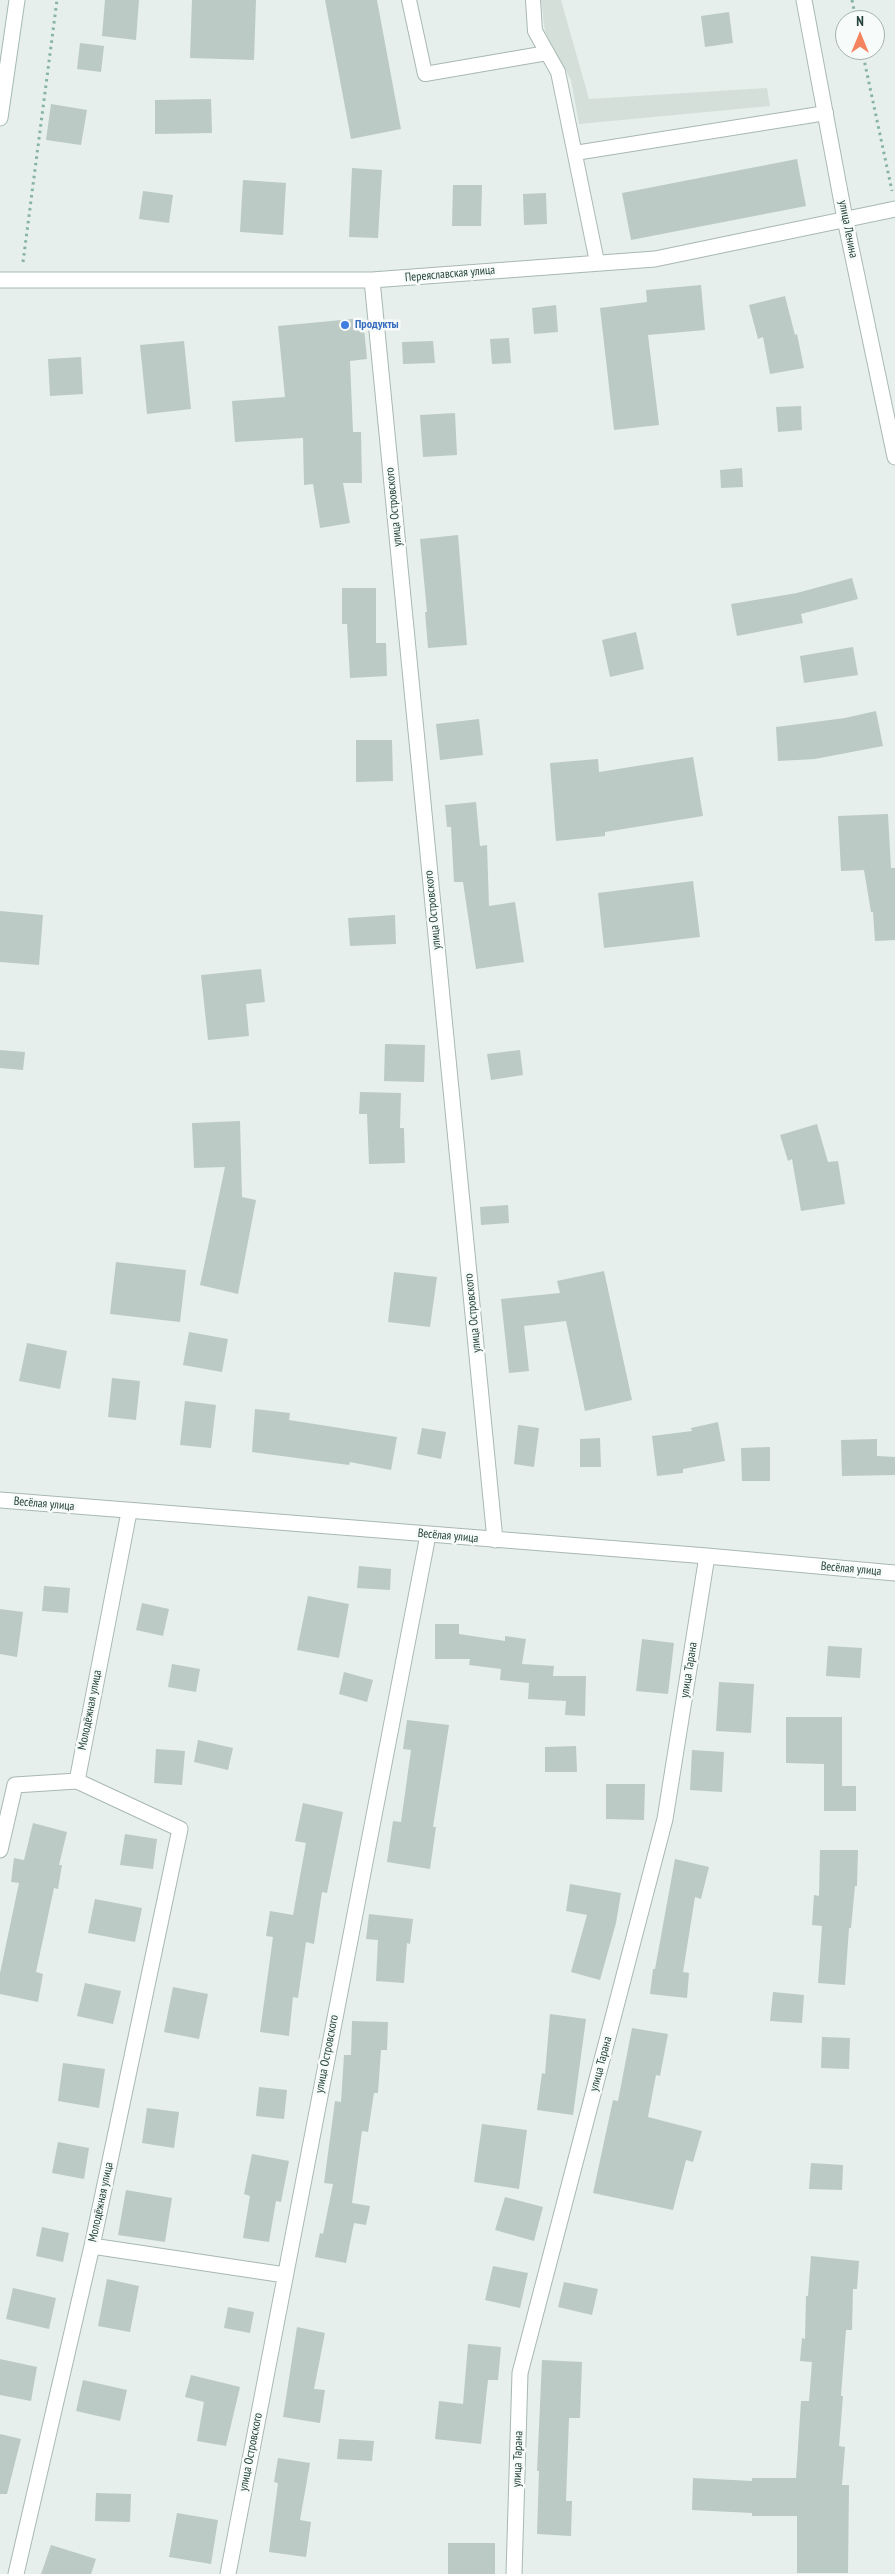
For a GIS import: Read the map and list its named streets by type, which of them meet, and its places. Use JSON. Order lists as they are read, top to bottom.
{
  "streets": {
    "street": [
      "улица Ленина",
      "Переяславская улица",
      "улица Островского",
      "Весёлая улица",
      "улица Тарана",
      "Молодёжная улица"
    ]
  },
  "crossings": [
    ["улица Ленина", "Переяславская улица"],
    ["Переяславская улица", "улица Островского"],
    ["улица Островского", "Весёлая улица"],
    ["Весёлая улица", "улица Тарана"],
    ["Весёлая улица", "Молодёжная улица"]
  ],
  "places": ["Продукты"],
  "north": "top"
}
